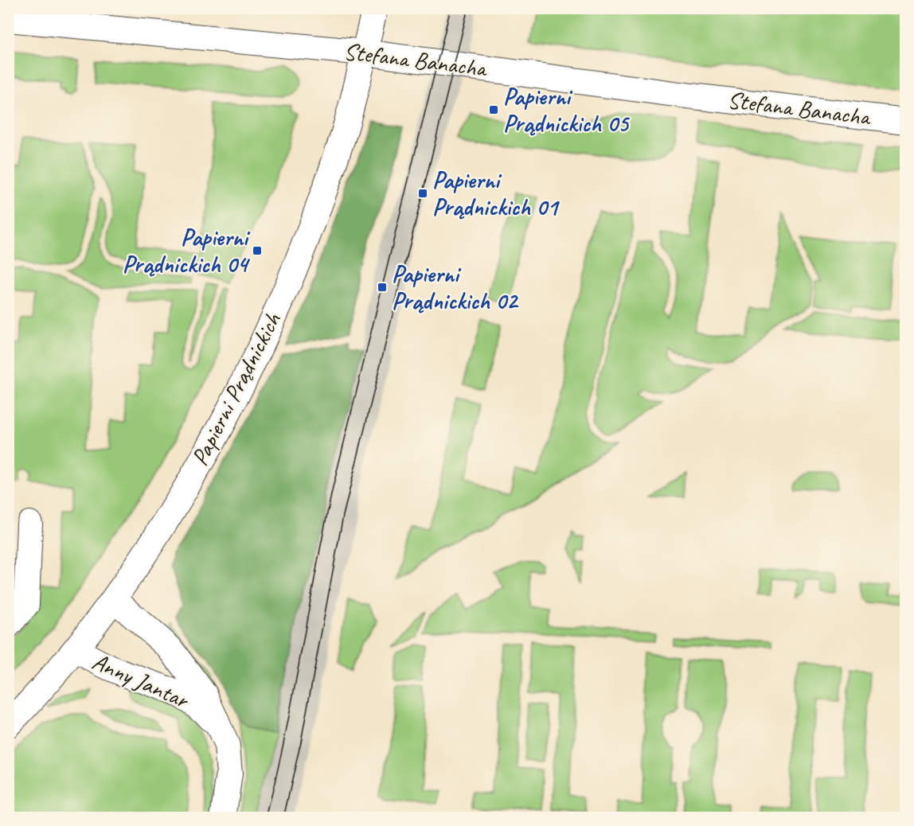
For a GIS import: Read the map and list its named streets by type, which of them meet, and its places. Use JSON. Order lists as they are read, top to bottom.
{
  "streets": {
    "street": ["Stefana Banacha", "Papierni Prądnickich", "Anny Jantar"]
  },
  "crossings": [
    ["Stefana Banacha", "Papierni Prądnickich"],
    ["Papierni Prądnickich", "Anny Jantar"]
  ],
  "places": {
    "transit": [
      "Papierni Prądnickich 05",
      "Papierni Prądnickich 01",
      "Papierni Prądnickich 04",
      "Papierni Prądnickich 02"
    ]
  }
}
